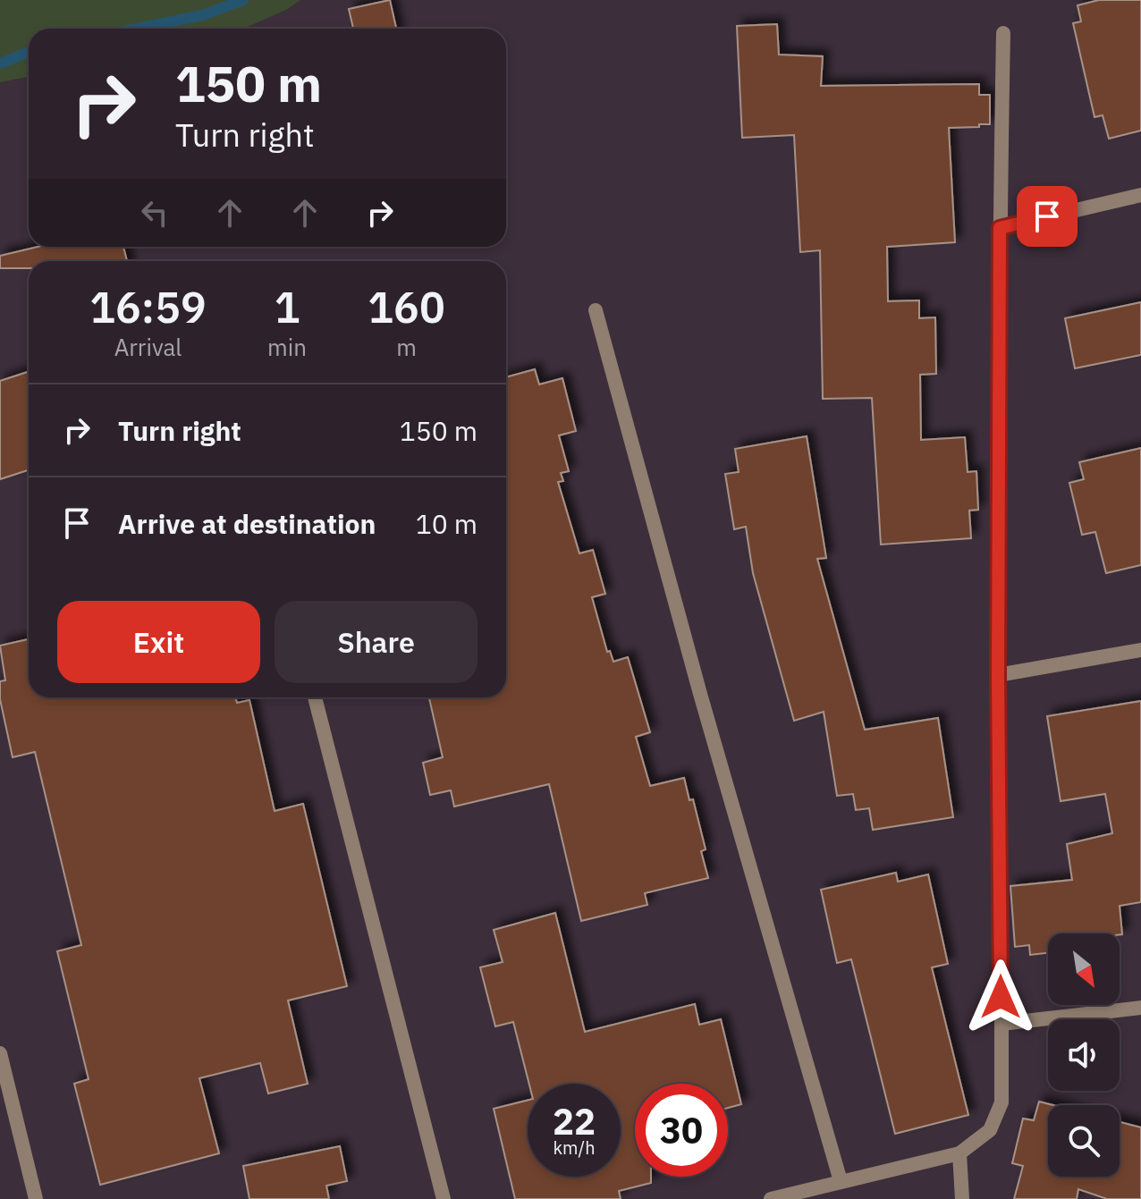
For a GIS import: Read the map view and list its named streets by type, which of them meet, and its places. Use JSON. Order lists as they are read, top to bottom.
{
  "north": "bottom right",
  "page": {
    "turn": ["150 m", "Turn right"],
    "eta": [
      "16:59",
      "Arrival",
      "1",
      "min",
      "160",
      "m"
    ],
    "list": [
      {
        "name": "Turn right",
        "value": "150 m"
      },
      {
        "name": "Arrive at destination",
        "value": "10 m"
      }
    ],
    "buttons": ["Exit", "Share"],
    "speed": "22 km/h",
    "limit": "30"
  }
}
